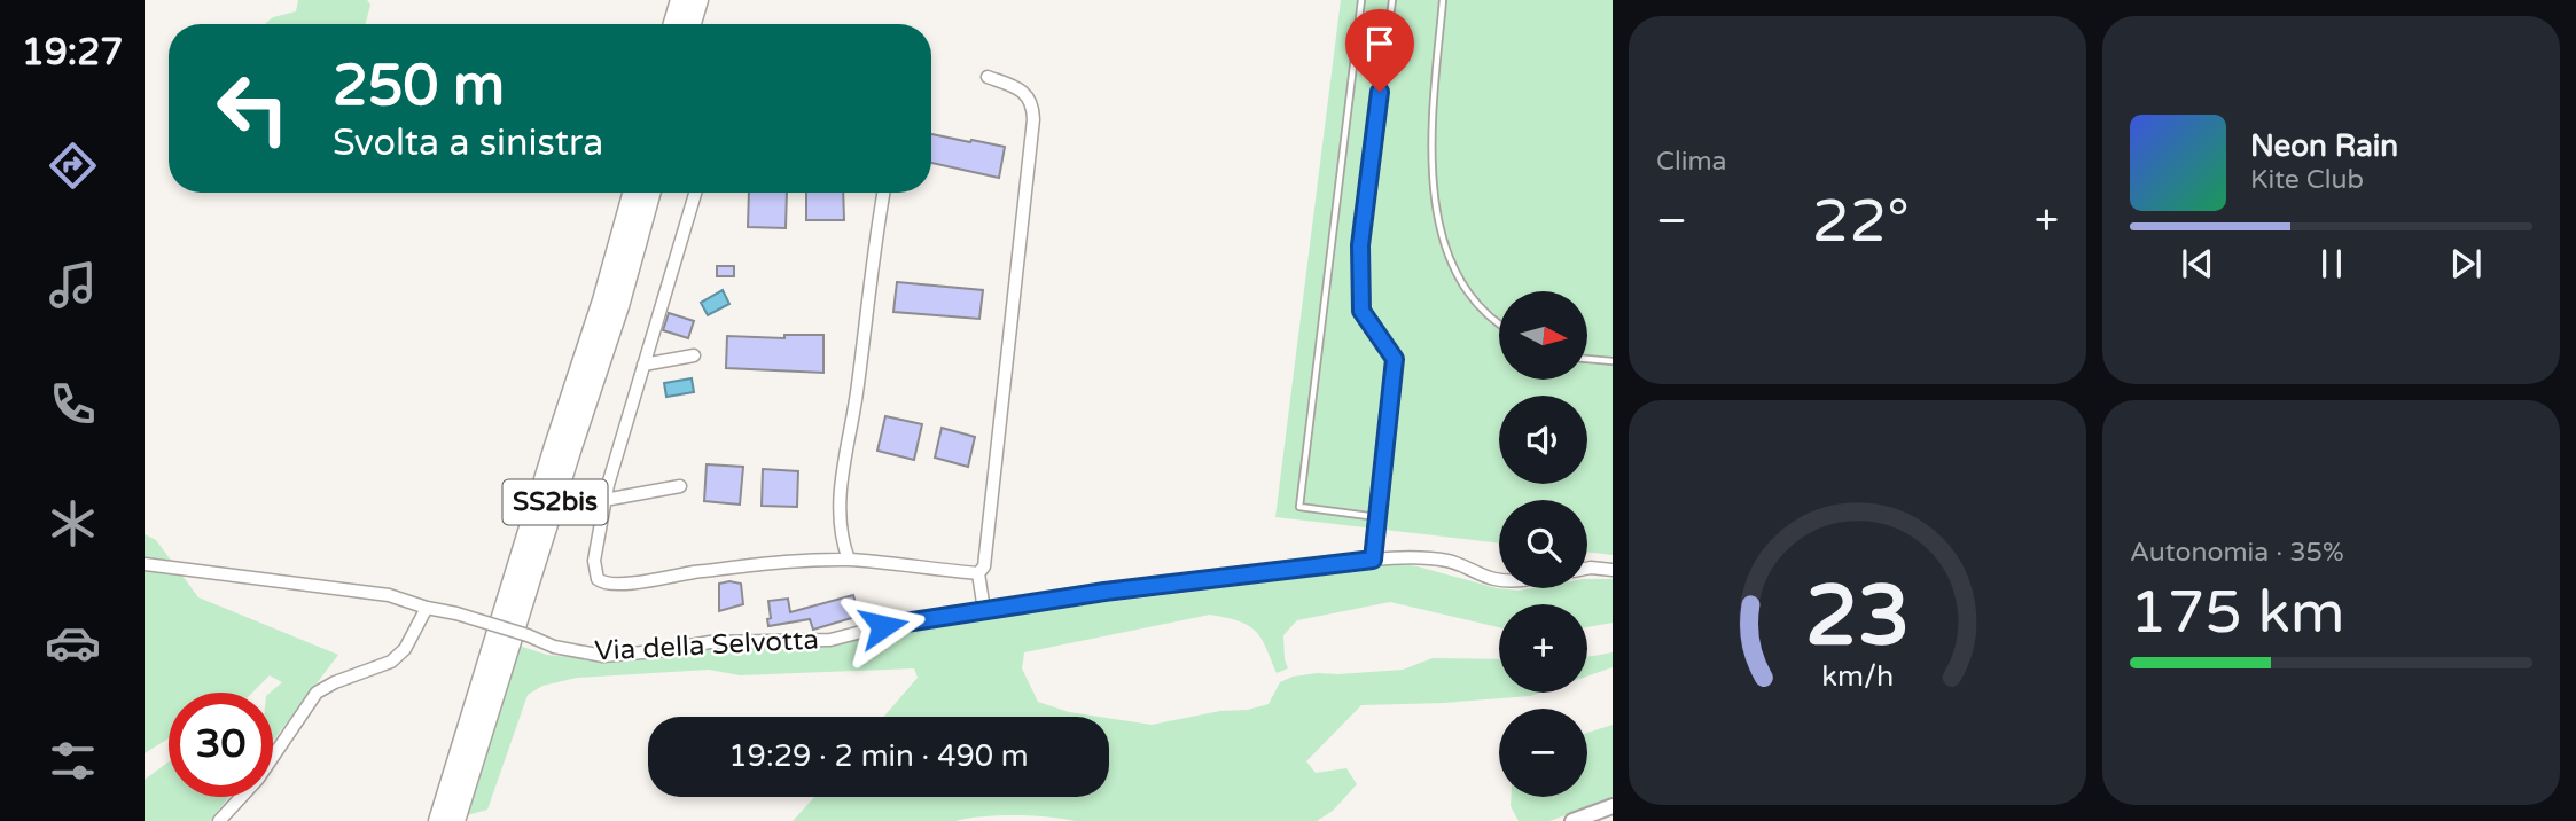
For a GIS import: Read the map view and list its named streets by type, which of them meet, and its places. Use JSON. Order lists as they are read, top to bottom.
{
  "streets": {
    "highway": ["SS2bis"],
    "street": ["Via della Selvotta"]
  },
  "north": "right",
  "page": {
    "tabs": "19:27",
    "tile": [
      "Clima",
      ["Autonomia · 35%", "175 km"]
    ],
    "turn": ["250 m", "Svolta a sinistra"],
    "song": ["Neon Rain", "Kite Club"],
    "heat": ["−", "22°", "+"],
    "map_buttons": ["+", "−"],
    "limit": "30",
    "trip": "19:29 · 2 min · 490 m",
    "gauge": ["23", "km/h"]
  }
}
